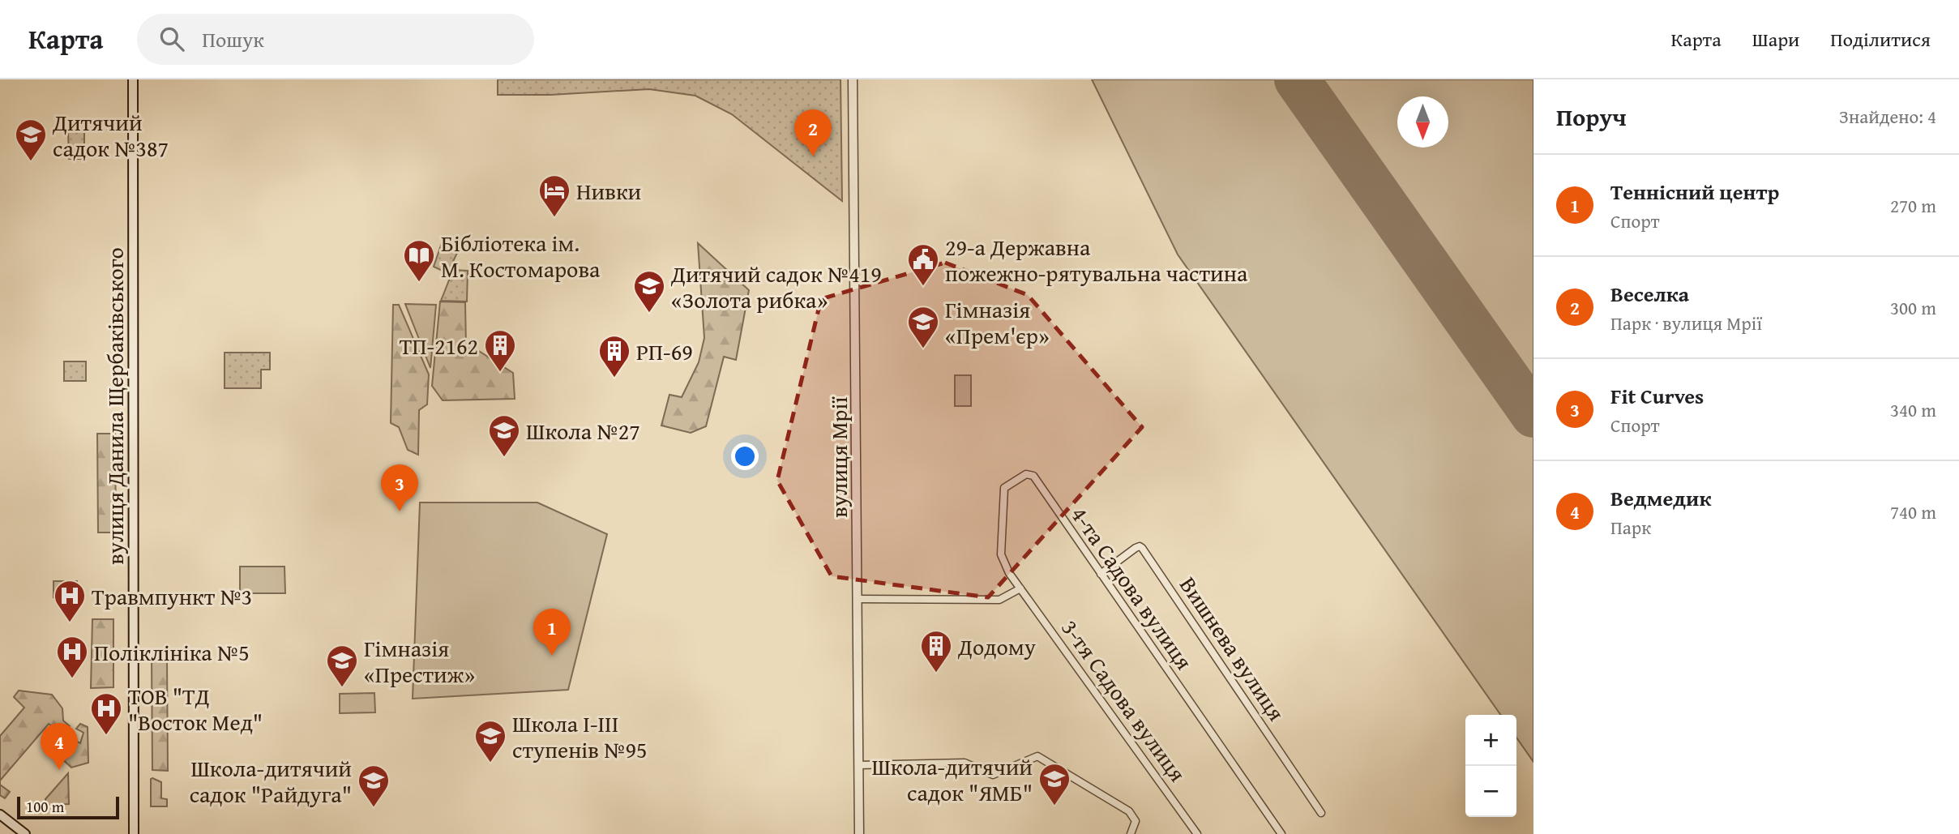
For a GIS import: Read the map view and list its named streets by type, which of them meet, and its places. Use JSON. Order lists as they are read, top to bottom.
{
  "streets": {
    "main road": ["вулиця Данила Щербаківського"],
    "street": [
      "вулиця Мрії",
      "4-та Садова вулиця",
      "Вишнева вулиця",
      "3-тя Садова вулиця"
    ]
  },
  "crossings": [
    ["4-та Садова вулиця", "Вишнева вулиця"],
    ["4-та Садова вулиця", "3-тя Садова вулиця"]
  ],
  "places": {
    "school or university": [
      "Дитячий садок №387",
      "Дитячий садок №419 «Золота рибка»",
      "Гімназія «Прем'єр»",
      "Школа №27",
      "Гімназія «Престиж»",
      "Школа І-ІІІ ступенів №95",
      "Школа-дитячий садок \"ЯМБ\"",
      "Школа-дитячий садок \"Райдуга\""
    ],
    "hotel": ["Нивки"],
    "library": ["Бібліотека ім. М. Костомарова"],
    "public building": ["29-а Державна пожежно-рятувальна частина"],
    "building": ["ТП-2162", "РП-69", "Додому"],
    "hospital": ["Травмпункт №3", "Поліклініка №5", "ТОВ \"ТД \"Восток Мед\""]
  },
  "scale_bar": "100 m",
  "north": "bottom",
  "page": {
    "header": "Карта",
    "search": "Пошук",
    "nav": ["Карта", "Шари", "Поділитися"],
    "heading": ["Поруч", "Знайдено: 4"],
    "pins": [
      "2",
      "3",
      "1",
      "4"
    ],
    "list": [
      {
        "mark": "1",
        "name": "Теннісний центр",
        "note": "Спорт",
        "value": "270 m"
      },
      {
        "mark": "2",
        "name": "Веселка",
        "note": "Парк · вулиця Мрії",
        "value": "300 m"
      },
      {
        "mark": "3",
        "name": "Fit Curves",
        "note": "Спорт",
        "value": "340 m"
      },
      {
        "mark": "4",
        "name": "Ведмедик",
        "note": "Парк",
        "value": "740 m"
      }
    ],
    "map_buttons": ["+", "−"],
    "scale": "100 m"
  }
}
